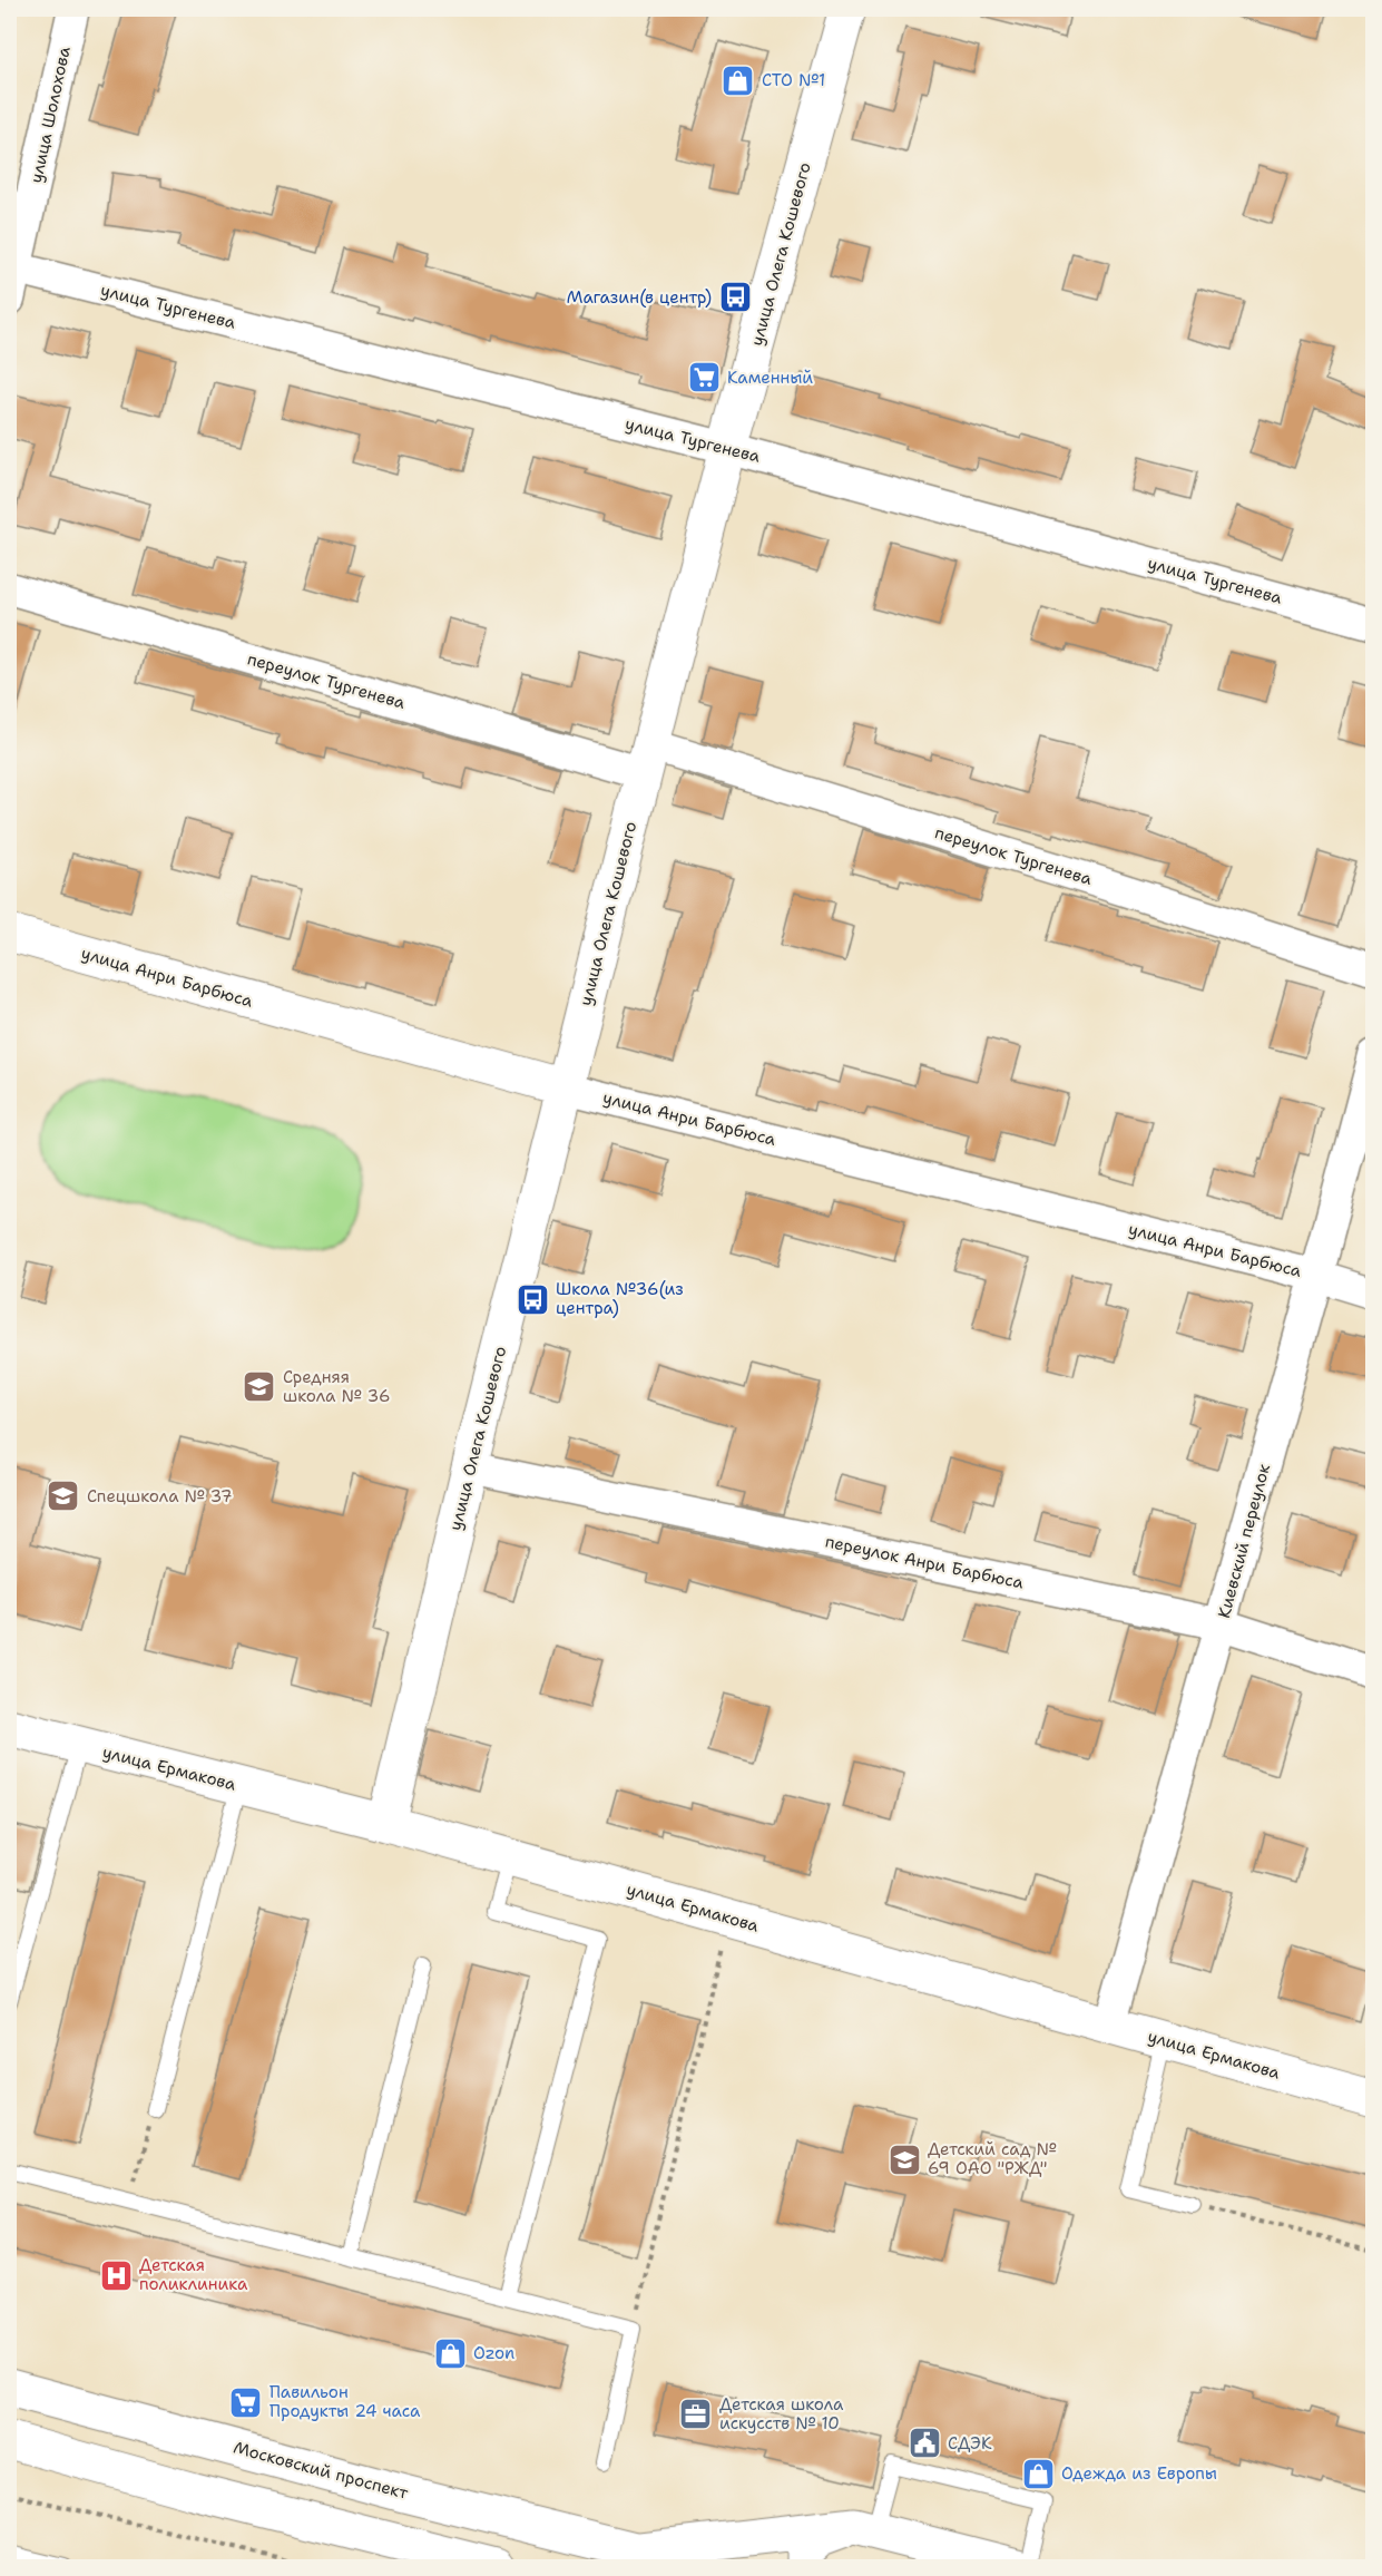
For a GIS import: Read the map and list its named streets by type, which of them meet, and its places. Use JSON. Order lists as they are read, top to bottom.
{
  "streets": {
    "street": [
      "улица Шолохова",
      "улица Олега Кошевого",
      "улица Тургенева",
      "переулок Тургенева",
      "улица Анри Барбюса",
      "Киевский переулок",
      "переулок Анри Барбюса",
      "улица Ермакова",
      "Московский проспект"
    ]
  },
  "crossings": [
    ["улица Шолохова", "улица Тургенева"],
    ["улица Олега Кошевого", "улица Тургенева"],
    ["улица Олега Кошевого", "переулок Тургенева"],
    ["улица Олега Кошевого", "улица Анри Барбюса"],
    ["улица Олега Кошевого", "переулок Анри Барбюса"],
    ["улица Олега Кошевого", "улица Ермакова"],
    ["улица Анри Барбюса", "Киевский переулок"],
    ["Киевский переулок", "переулок Анри Барбюса"],
    ["Киевский переулок", "улица Ермакова"]
  ],
  "places": {
    "shop": ["СТО №1", "Ozon", "Одежда из Европы"],
    "bus stop": ["Магазин(в центр)", "Школа №36(из центра)"],
    "supermarket": ["Каменный", "Павильон Продукты 24 часа"],
    "school or university": ["Средняя школа № 36", "Спецшкола № 37", "Детский сад № 69 ОАО \"РЖД\""],
    "hospital": ["Детская поликлиника"],
    "office": ["Детская школа искусств № 10"],
    "public building": ["СДЭК"]
  }
}
